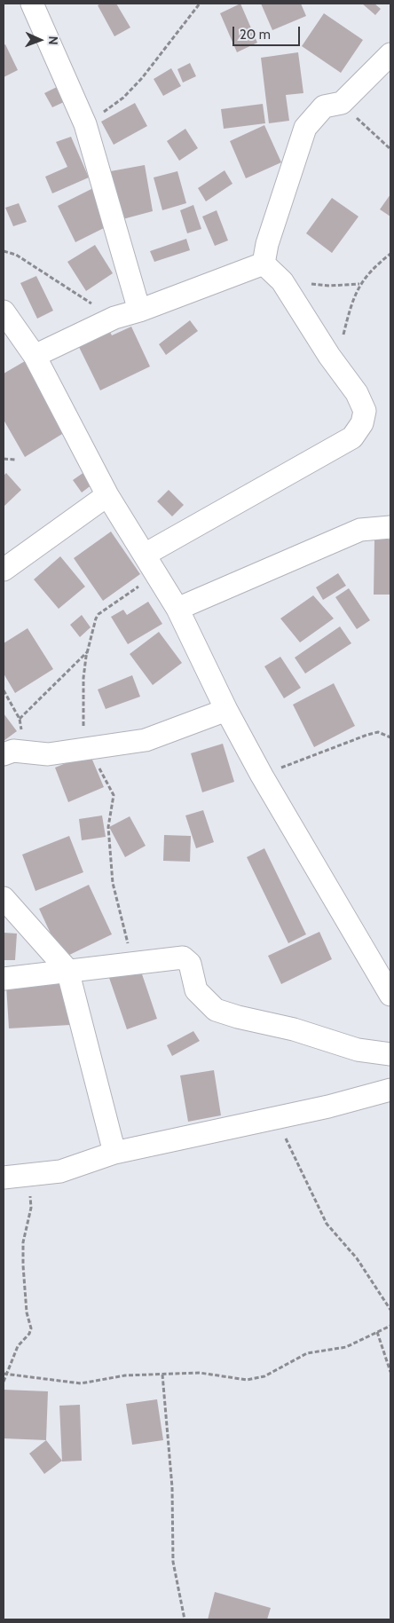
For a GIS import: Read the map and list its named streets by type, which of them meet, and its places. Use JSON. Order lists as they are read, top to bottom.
{
  "scale_bar": "20 m",
  "north": "right"
}
